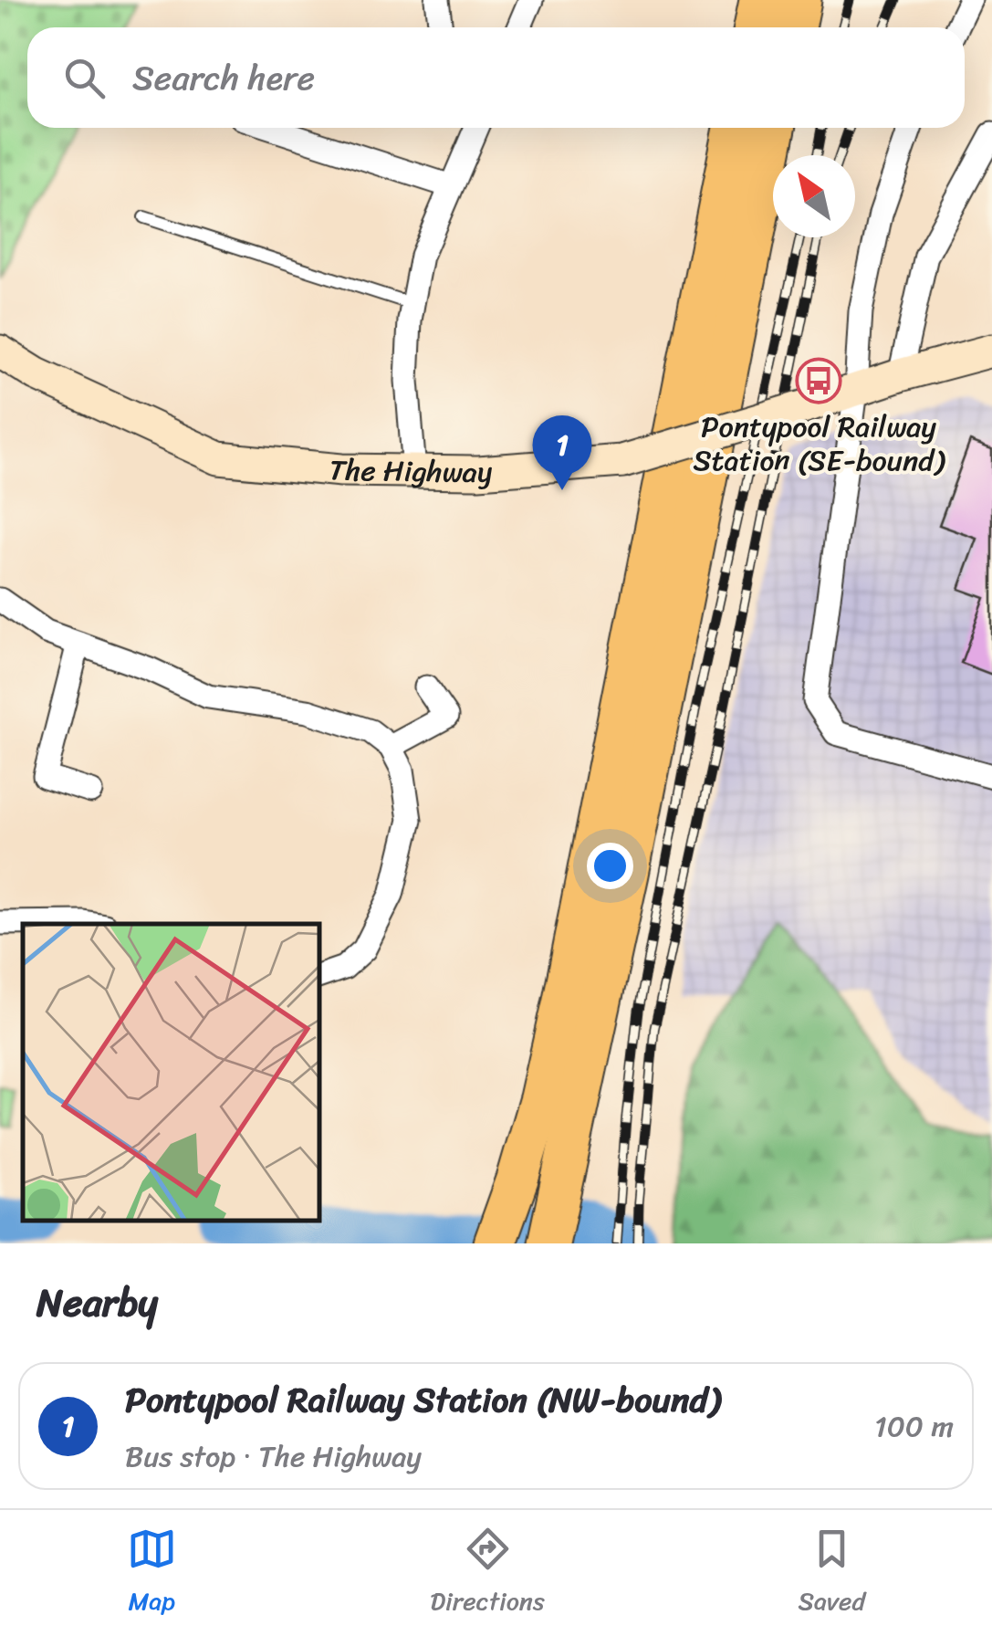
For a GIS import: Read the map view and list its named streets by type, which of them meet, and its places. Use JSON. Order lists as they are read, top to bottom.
{
  "streets": {
    "street": ["The Highway"]
  },
  "places": {
    "bus stop": ["Pontypool Railway Station (SE-bound)"]
  },
  "north": "top left",
  "page": {
    "search": "Search here",
    "pins": "1",
    "heading": "Nearby",
    "list": [
      {
        "mark": "1",
        "name": "Pontypool Railway Station (NW-bound)",
        "note": "Bus stop · The Highway",
        "value": "100 m"
      }
    ],
    "nav": ["Map", "Directions", "Saved"]
  }
}
